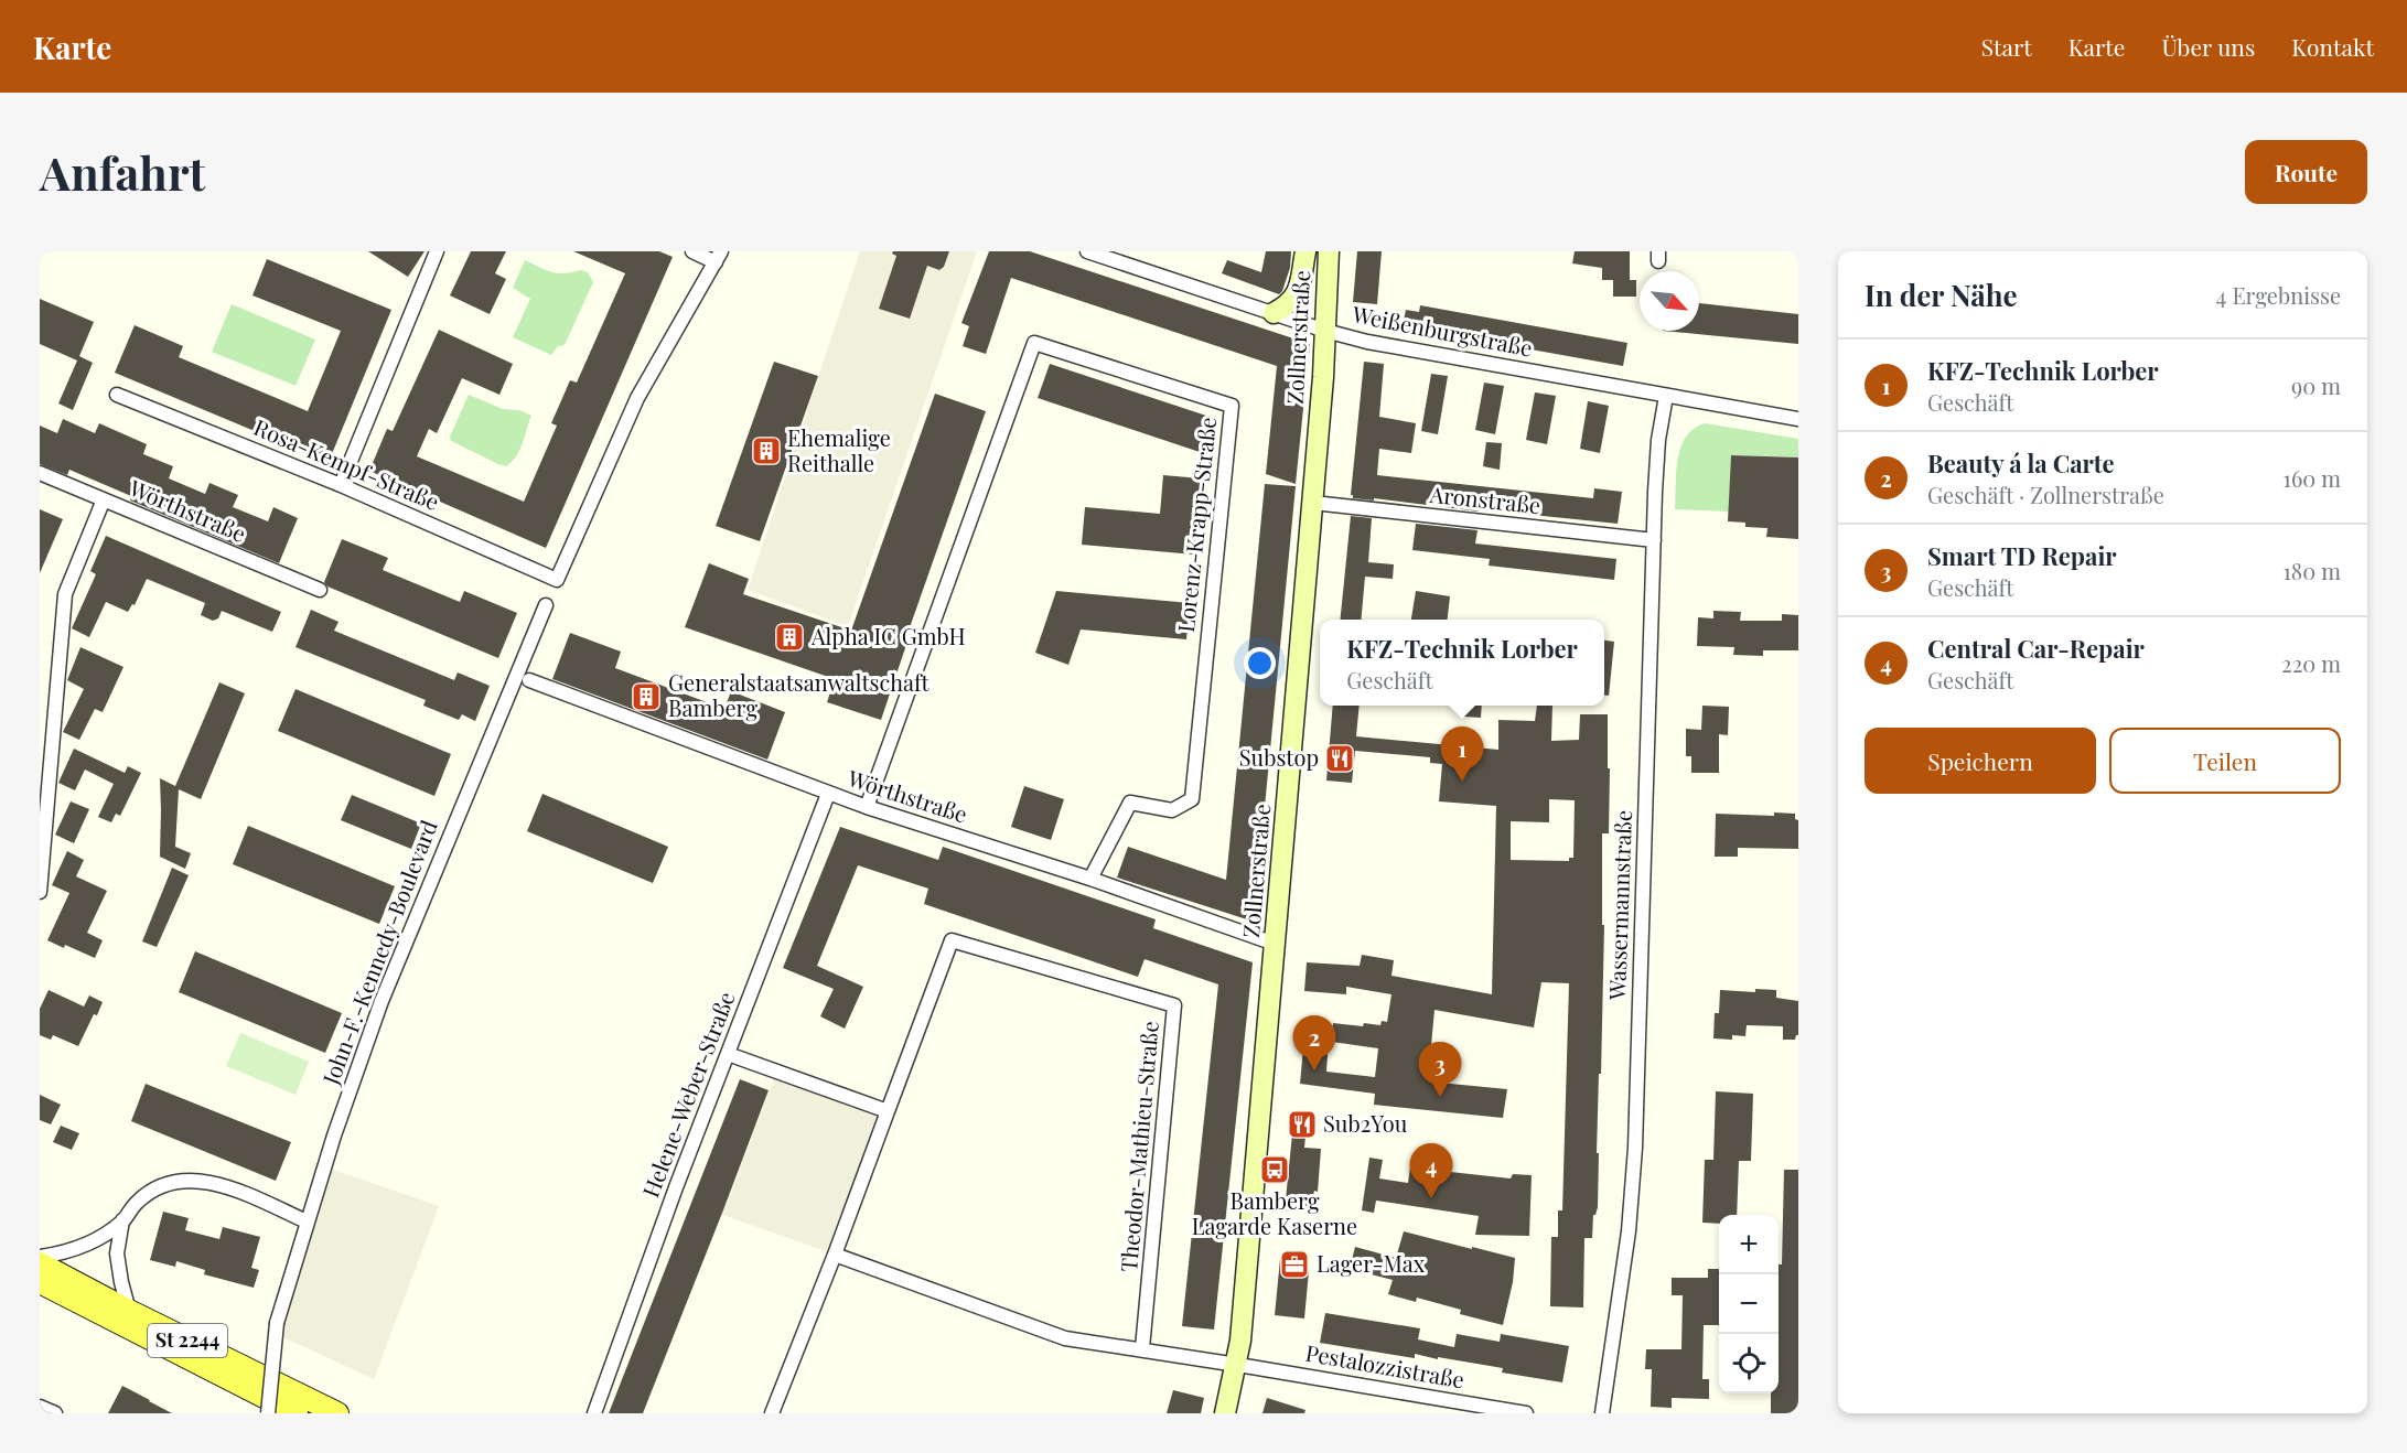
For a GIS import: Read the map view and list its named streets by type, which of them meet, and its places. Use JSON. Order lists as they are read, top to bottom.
{
  "streets": {
    "main road": ["St 2244"],
    "street": [
      "Weißenburgstraße",
      "Zollnerstraße",
      "Rosa-Kempf-Straße",
      "Aronstraße",
      "Wörthstraße",
      "Lorenz-Krapp-Straße",
      "Wassermannstraße",
      "John-F.-Kennedy-Boulevard",
      "Helene-Weber-Straße",
      "Theodor-Mathieu-Straße",
      "Pestalozzistraße"
    ]
  },
  "crossings": [
    ["Weißenburgstraße", "Zollnerstraße"],
    ["Weißenburgstraße", "Wassermannstraße"],
    ["Zollnerstraße", "Aronstraße"],
    ["Zollnerstraße", "Wörthstraße"],
    ["Zollnerstraße", "Pestalozzistraße"],
    ["Aronstraße", "Wassermannstraße"],
    ["Wörthstraße", "Lorenz-Krapp-Straße"],
    ["Wörthstraße", "Helene-Weber-Straße"],
    ["Theodor-Mathieu-Straße", "Pestalozzistraße"]
  ],
  "places": {
    "building": ["Ehemalige Reithalle", "Alpha IC GmbH", "Generalstaatsanwaltschaft Bamberg"],
    "restaurant": ["Substop", "Sub2You"],
    "bus stop": ["Bamberg Lagarde Kaserne"],
    "office": ["Lager-Max"]
  },
  "north": "bottom right",
  "page": {
    "header": "Karte",
    "nav": [
      "Start",
      "Karte",
      "Über uns",
      "Kontakt"
    ],
    "buttons": [
      "Route",
      ["Speichern", "Teilen"]
    ],
    "title": "Anfahrt",
    "heading": ["In der Nähe", "4 Ergebnisse"],
    "list": [
      {
        "mark": "1",
        "name": "KFZ-Technik Lorber",
        "note": "Geschäft",
        "value": "90 m"
      },
      {
        "mark": "2",
        "name": "Beauty á la Carte",
        "note": "Geschäft · Zollnerstraße",
        "value": "160 m"
      },
      {
        "mark": "3",
        "name": "Smart TD Repair",
        "note": "Geschäft",
        "value": "180 m"
      },
      {
        "mark": "4",
        "name": "Central Car-Repair",
        "note": "Geschäft",
        "value": "220 m"
      }
    ],
    "popup": ["KFZ-Technik Lorber", "Geschäft"],
    "pins": [
      "1",
      "2",
      "3",
      "4"
    ],
    "map_buttons": ["+", "−"]
  }
}
